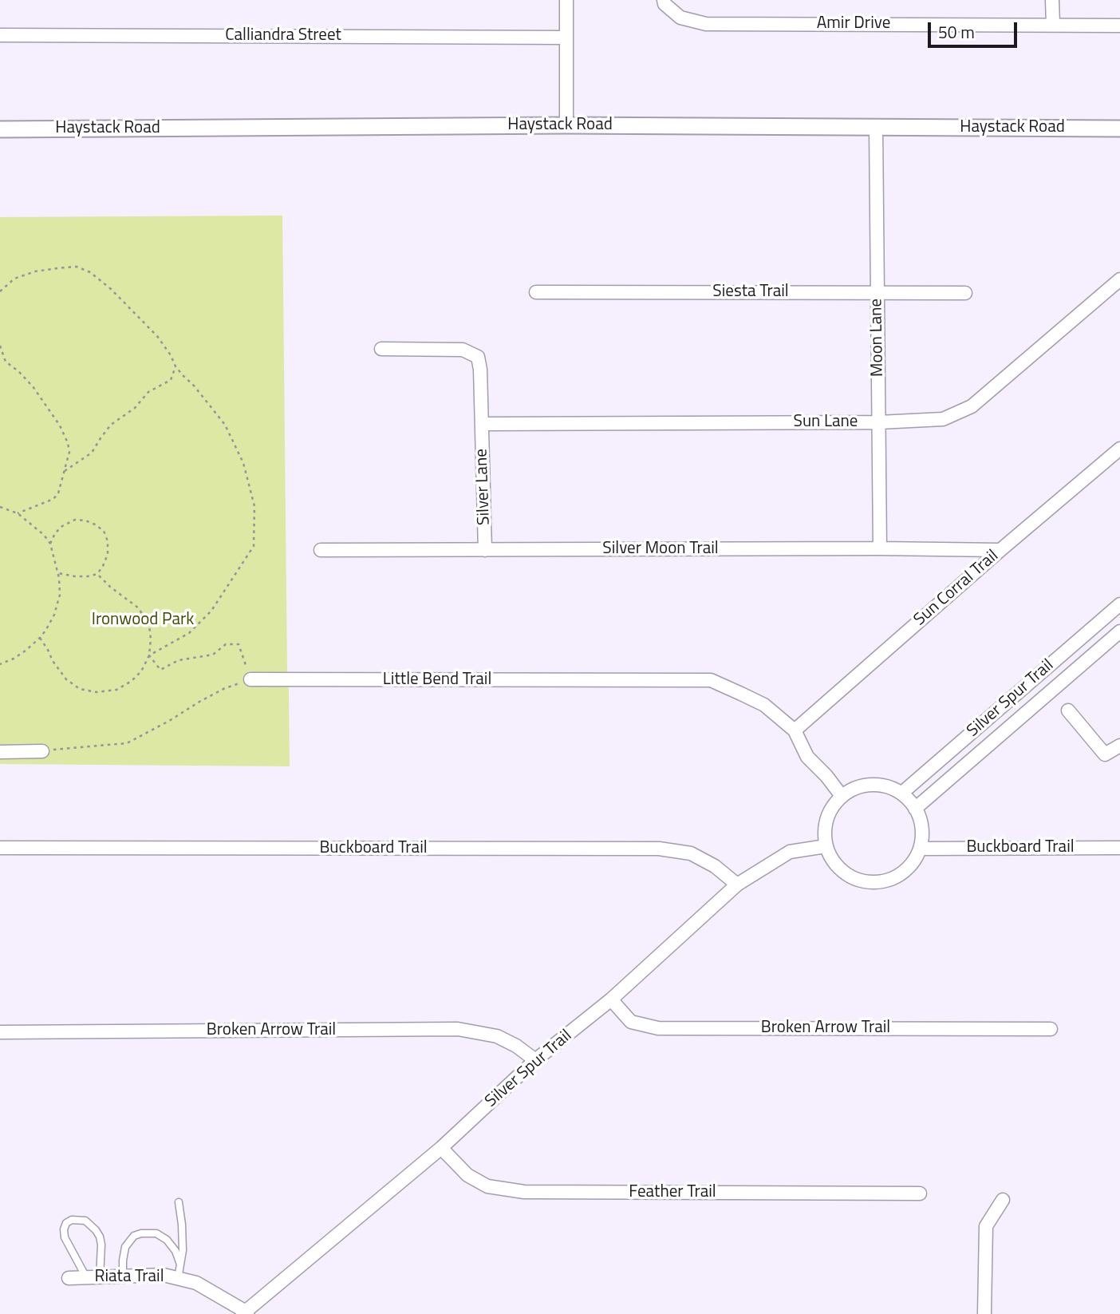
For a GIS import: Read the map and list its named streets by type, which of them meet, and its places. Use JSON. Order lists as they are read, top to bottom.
{
  "streets": {
    "street": [
      "Amir Drive",
      "Calliandra Street",
      "Haystack Road",
      "Siesta Trail",
      "Moon Lane",
      "Sun Lane",
      "Silver Lane",
      "Silver Moon Trail",
      "Sun Corral Trail",
      "Little Bend Trail",
      "Silver Spur Trail",
      "Buckboard Trail",
      "Broken Arrow Trail",
      "Feather Trail",
      "Riata Trail"
    ]
  },
  "crossings": [
    ["Haystack Road", "Moon Lane"],
    ["Siesta Trail", "Moon Lane"],
    ["Moon Lane", "Sun Lane"],
    ["Moon Lane", "Silver Moon Trail"],
    ["Sun Lane", "Silver Lane"],
    ["Silver Lane", "Silver Moon Trail"],
    ["Silver Moon Trail", "Sun Corral Trail"],
    ["Sun Corral Trail", "Little Bend Trail"],
    ["Little Bend Trail", "Silver Spur Trail"],
    ["Little Bend Trail", "Buckboard Trail"],
    ["Silver Spur Trail", "Buckboard Trail"],
    ["Silver Spur Trail", "Broken Arrow Trail"],
    ["Silver Spur Trail", "Feather Trail"],
    ["Silver Spur Trail", "Riata Trail"]
  ],
  "parks": ["Ironwood Park"],
  "scale_bar": "50 m"
}
